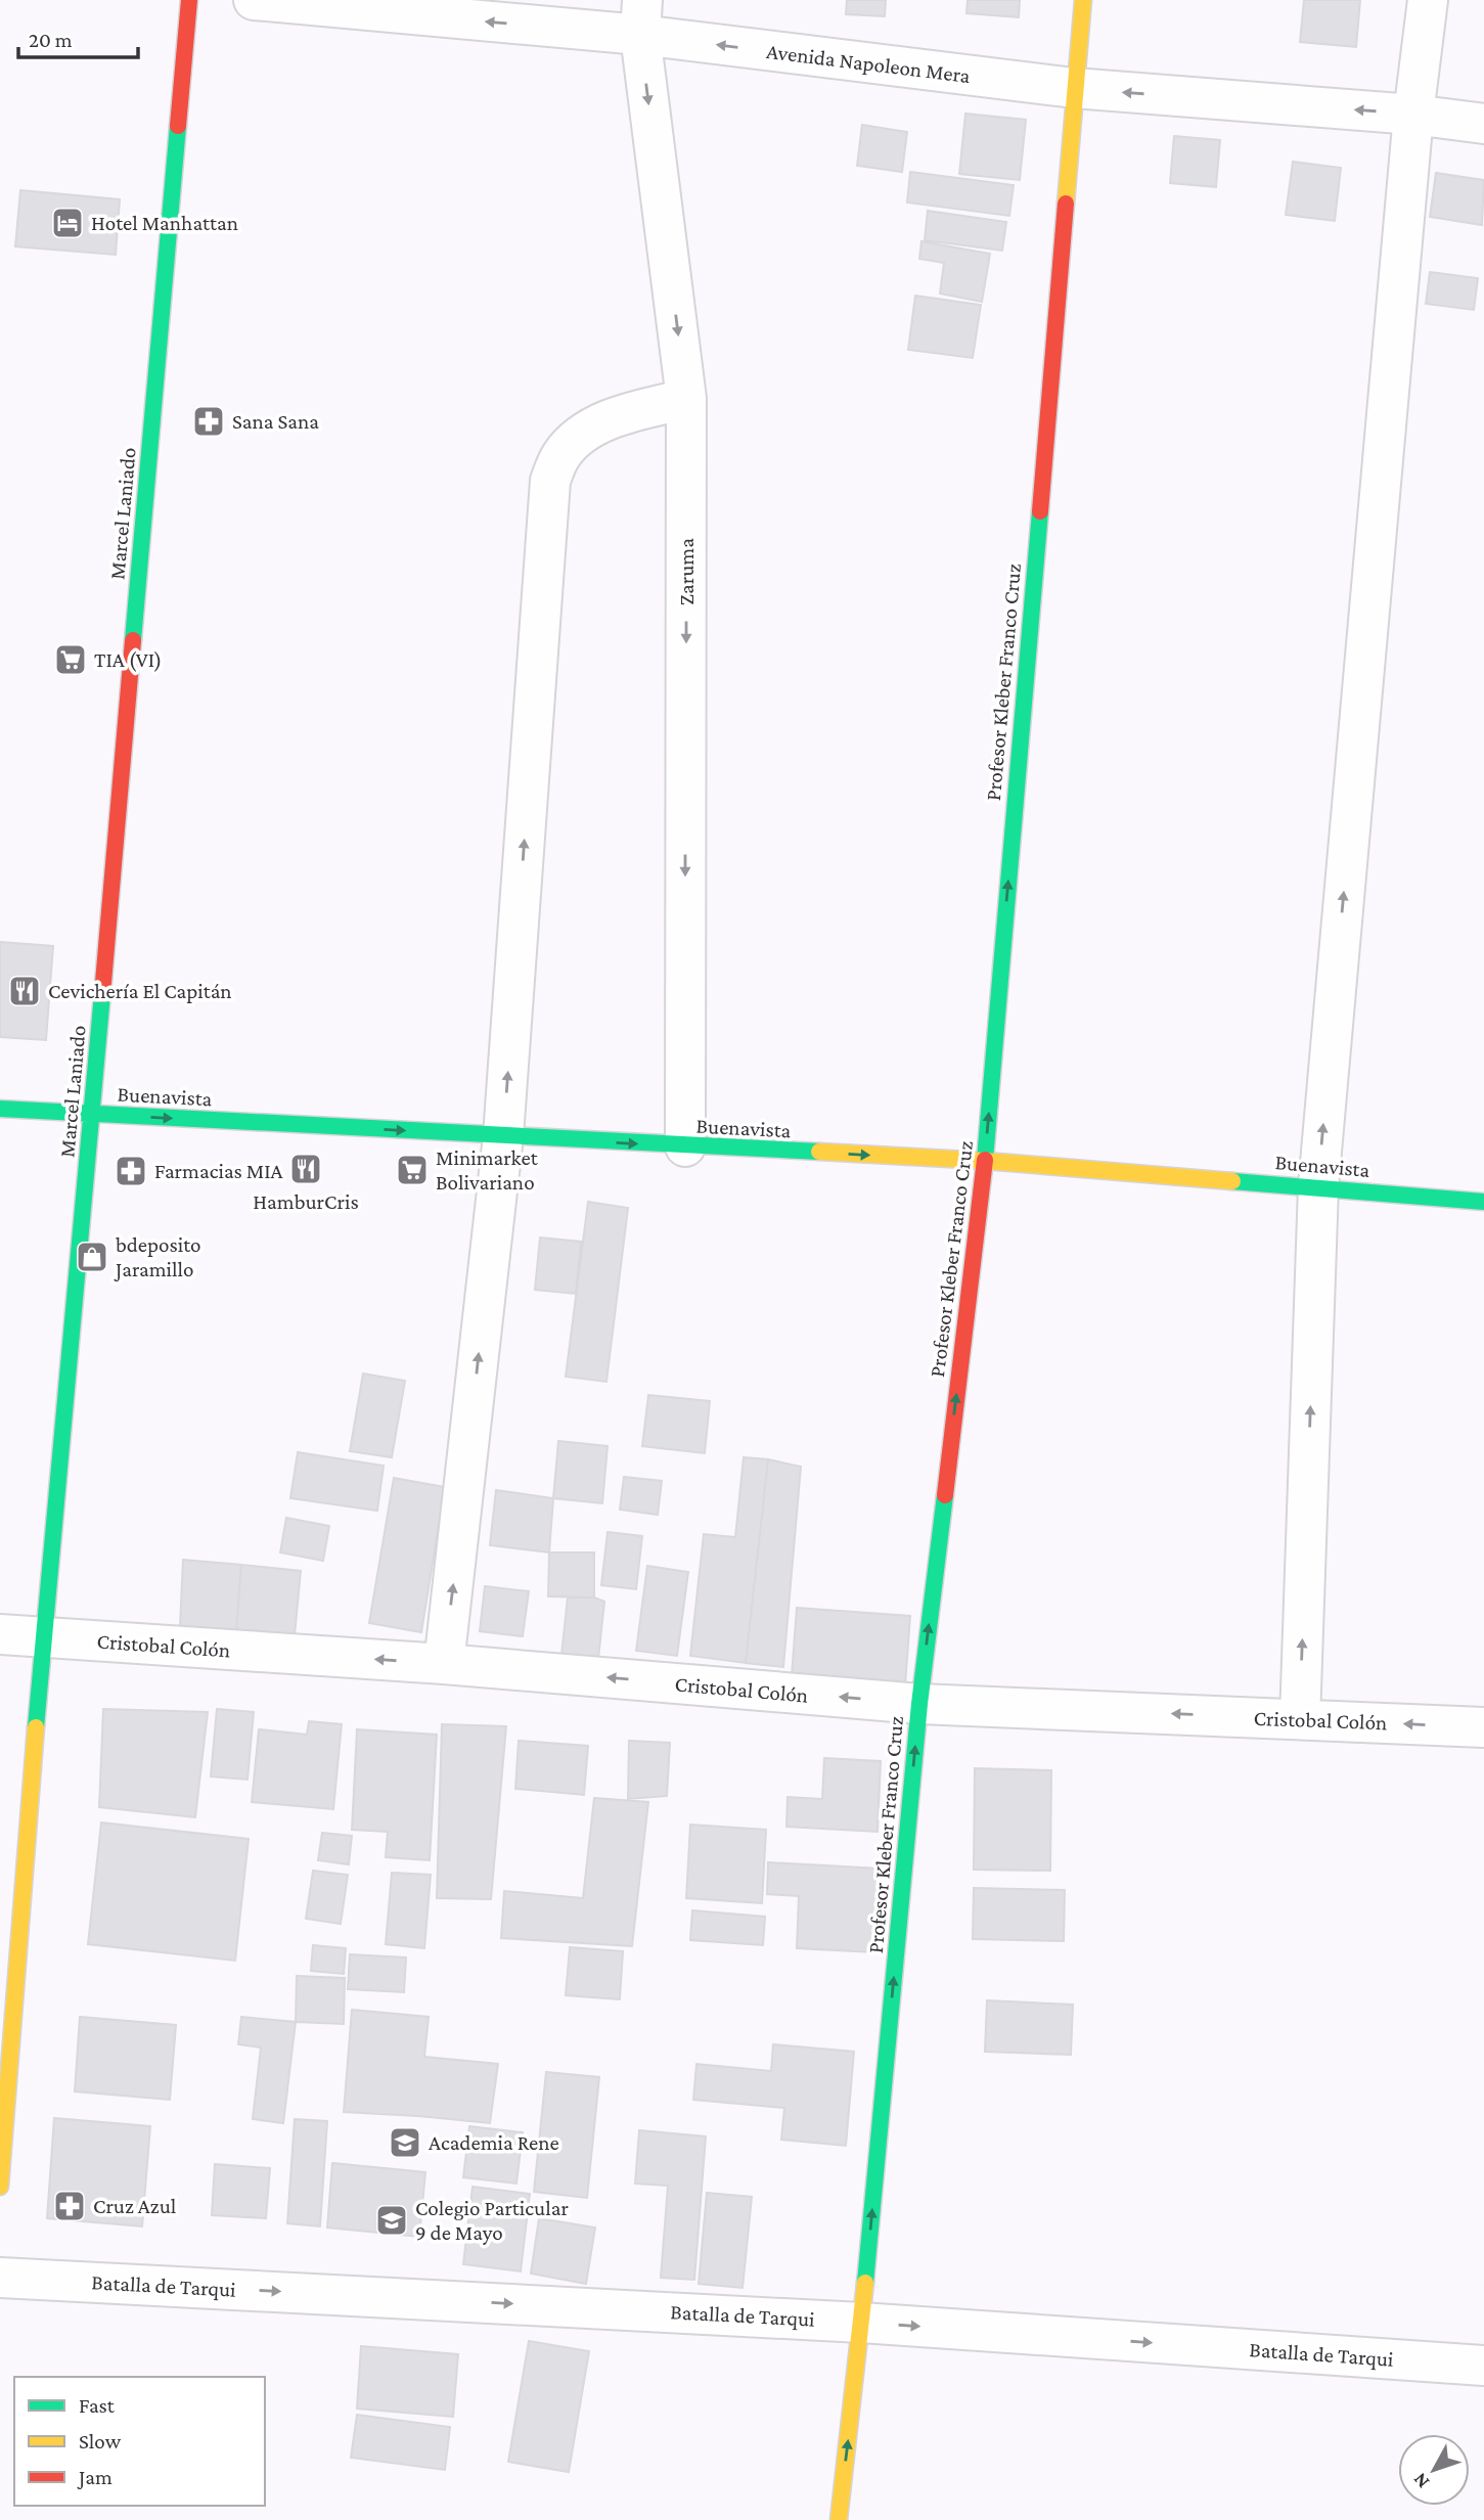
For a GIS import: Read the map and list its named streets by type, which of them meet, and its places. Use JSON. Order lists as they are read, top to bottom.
{
  "streets": {
    "street": [
      "Avenida Napoleon Mera",
      "Marcel Laniado",
      "Zaruma",
      "Profesor Kleber Franco Cruz",
      "Buenavista",
      "Cristobal Colón",
      "Batalla de Tarqui"
    ]
  },
  "crossings": [
    ["Avenida Napoleon Mera", "Zaruma"],
    ["Avenida Napoleon Mera", "Profesor Kleber Franco Cruz"],
    ["Marcel Laniado", "Buenavista"],
    ["Marcel Laniado", "Cristobal Colón"],
    ["Zaruma", "Buenavista"],
    ["Profesor Kleber Franco Cruz", "Buenavista"],
    ["Profesor Kleber Franco Cruz", "Cristobal Colón"],
    ["Profesor Kleber Franco Cruz", "Batalla de Tarqui"]
  ],
  "one_way": [
    "Avenida Napoleon Mera",
    "Zaruma",
    "Profesor Kleber Franco Cruz",
    "Buenavista",
    "Cristobal Colón",
    "Batalla de Tarqui"
  ],
  "places": {
    "hotel": ["Hotel Manhattan"],
    "pharmacy": ["Sana Sana", "Farmacias MIA", "Cruz Azul"],
    "supermarket": ["TIA (VI)", "Minimarket Bolivariano"],
    "restaurant": ["Cevichería El Capitán", "HamburCris"],
    "shop": ["bdeposito Jaramillo"],
    "school or university": ["Academia Rene", "Colegio Particular 9 de Mayo"]
  },
  "legend": ["Fast", "Slow", "Jam"],
  "scale_bar": "20 m",
  "north": "bottom left"
}
